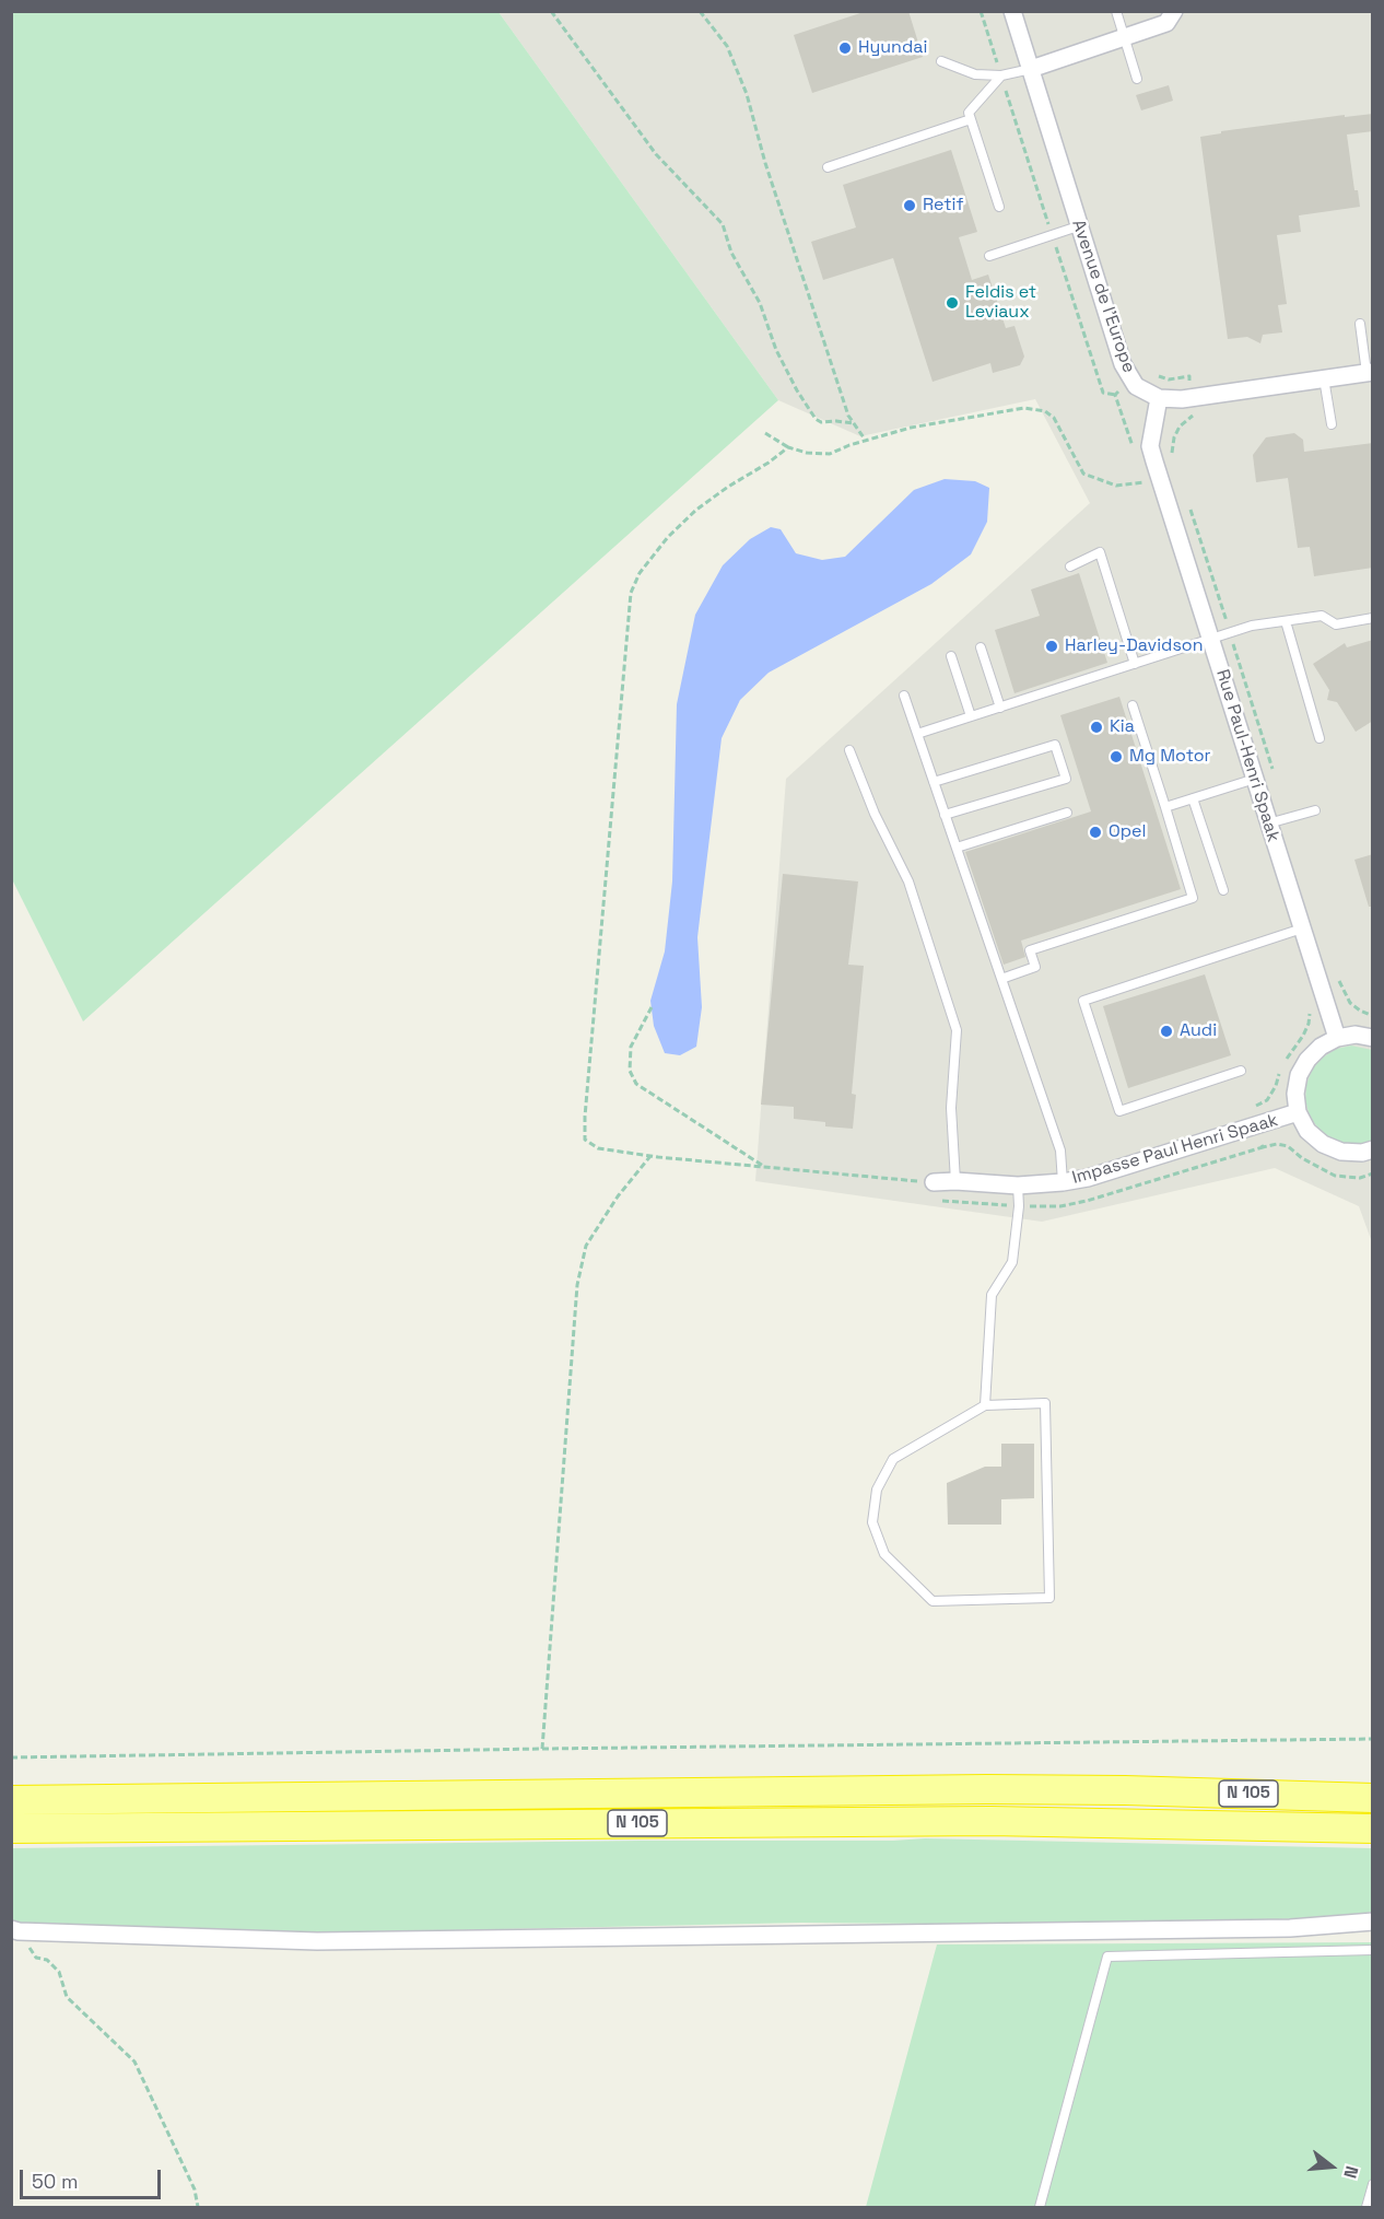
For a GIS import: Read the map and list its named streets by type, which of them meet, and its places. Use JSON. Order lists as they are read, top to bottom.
{
  "streets": {
    "highway": ["N 105"],
    "street": ["Avenue de l'Europe", "Rue Paul-Henri Spaak", "Impasse Paul Henri Spaak"]
  },
  "crossings": [
    ["Avenue de l'Europe", "Rue Paul-Henri Spaak"]
  ],
  "places": [
    "Hyundai",
    "Retif",
    "Feldis et Leviaux",
    "Harley-Davidson",
    "Kia",
    "Mg Motor",
    "Opel",
    "Audi"
  ],
  "scale_bar": "50 m",
  "north": "right"
}
